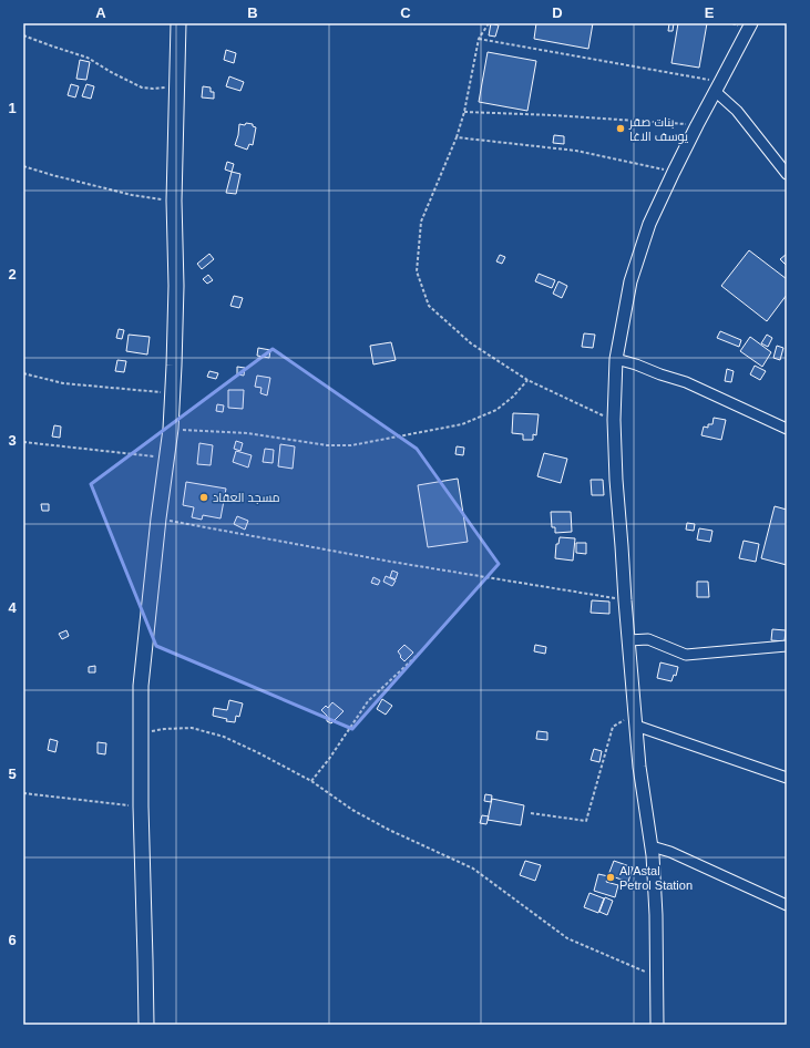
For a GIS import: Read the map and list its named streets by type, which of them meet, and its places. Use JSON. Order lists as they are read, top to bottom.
{
  "places": ["بنات صقر يوسف الاغا", "مسجد العقاد", "Al Astal Petrol Station"],
  "grid": {
    "columns": [
      "A",
      "B",
      "C",
      "D",
      "E"
    ],
    "rows": [
      "1",
      "2",
      "3",
      "4",
      "5",
      "6"
    ]
  }
}
